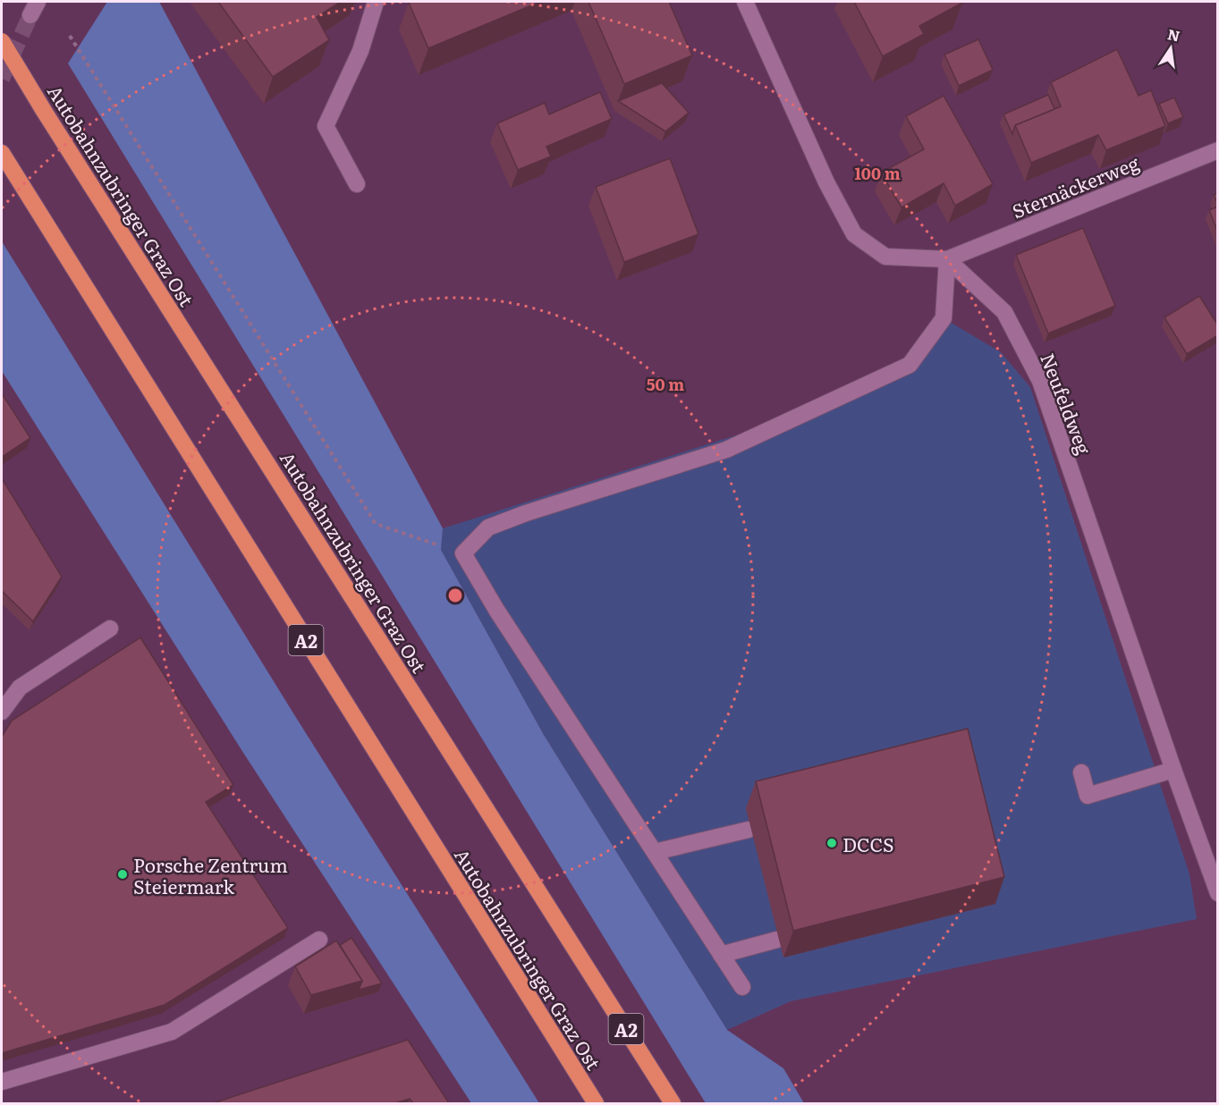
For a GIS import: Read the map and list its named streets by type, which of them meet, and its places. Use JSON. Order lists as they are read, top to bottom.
{
  "streets": {
    "highway": ["Autobahnzubringer Graz Ost", "A2"],
    "street": ["Sternäckerweg", "Neufeldweg"]
  },
  "crossings": [
    ["Sternäckerweg", "Neufeldweg"]
  ],
  "places": ["DCCS", "Porsche Zentrum Steiermark"],
  "north": "top",
  "rings": ["100 m", "50 m"]
}
